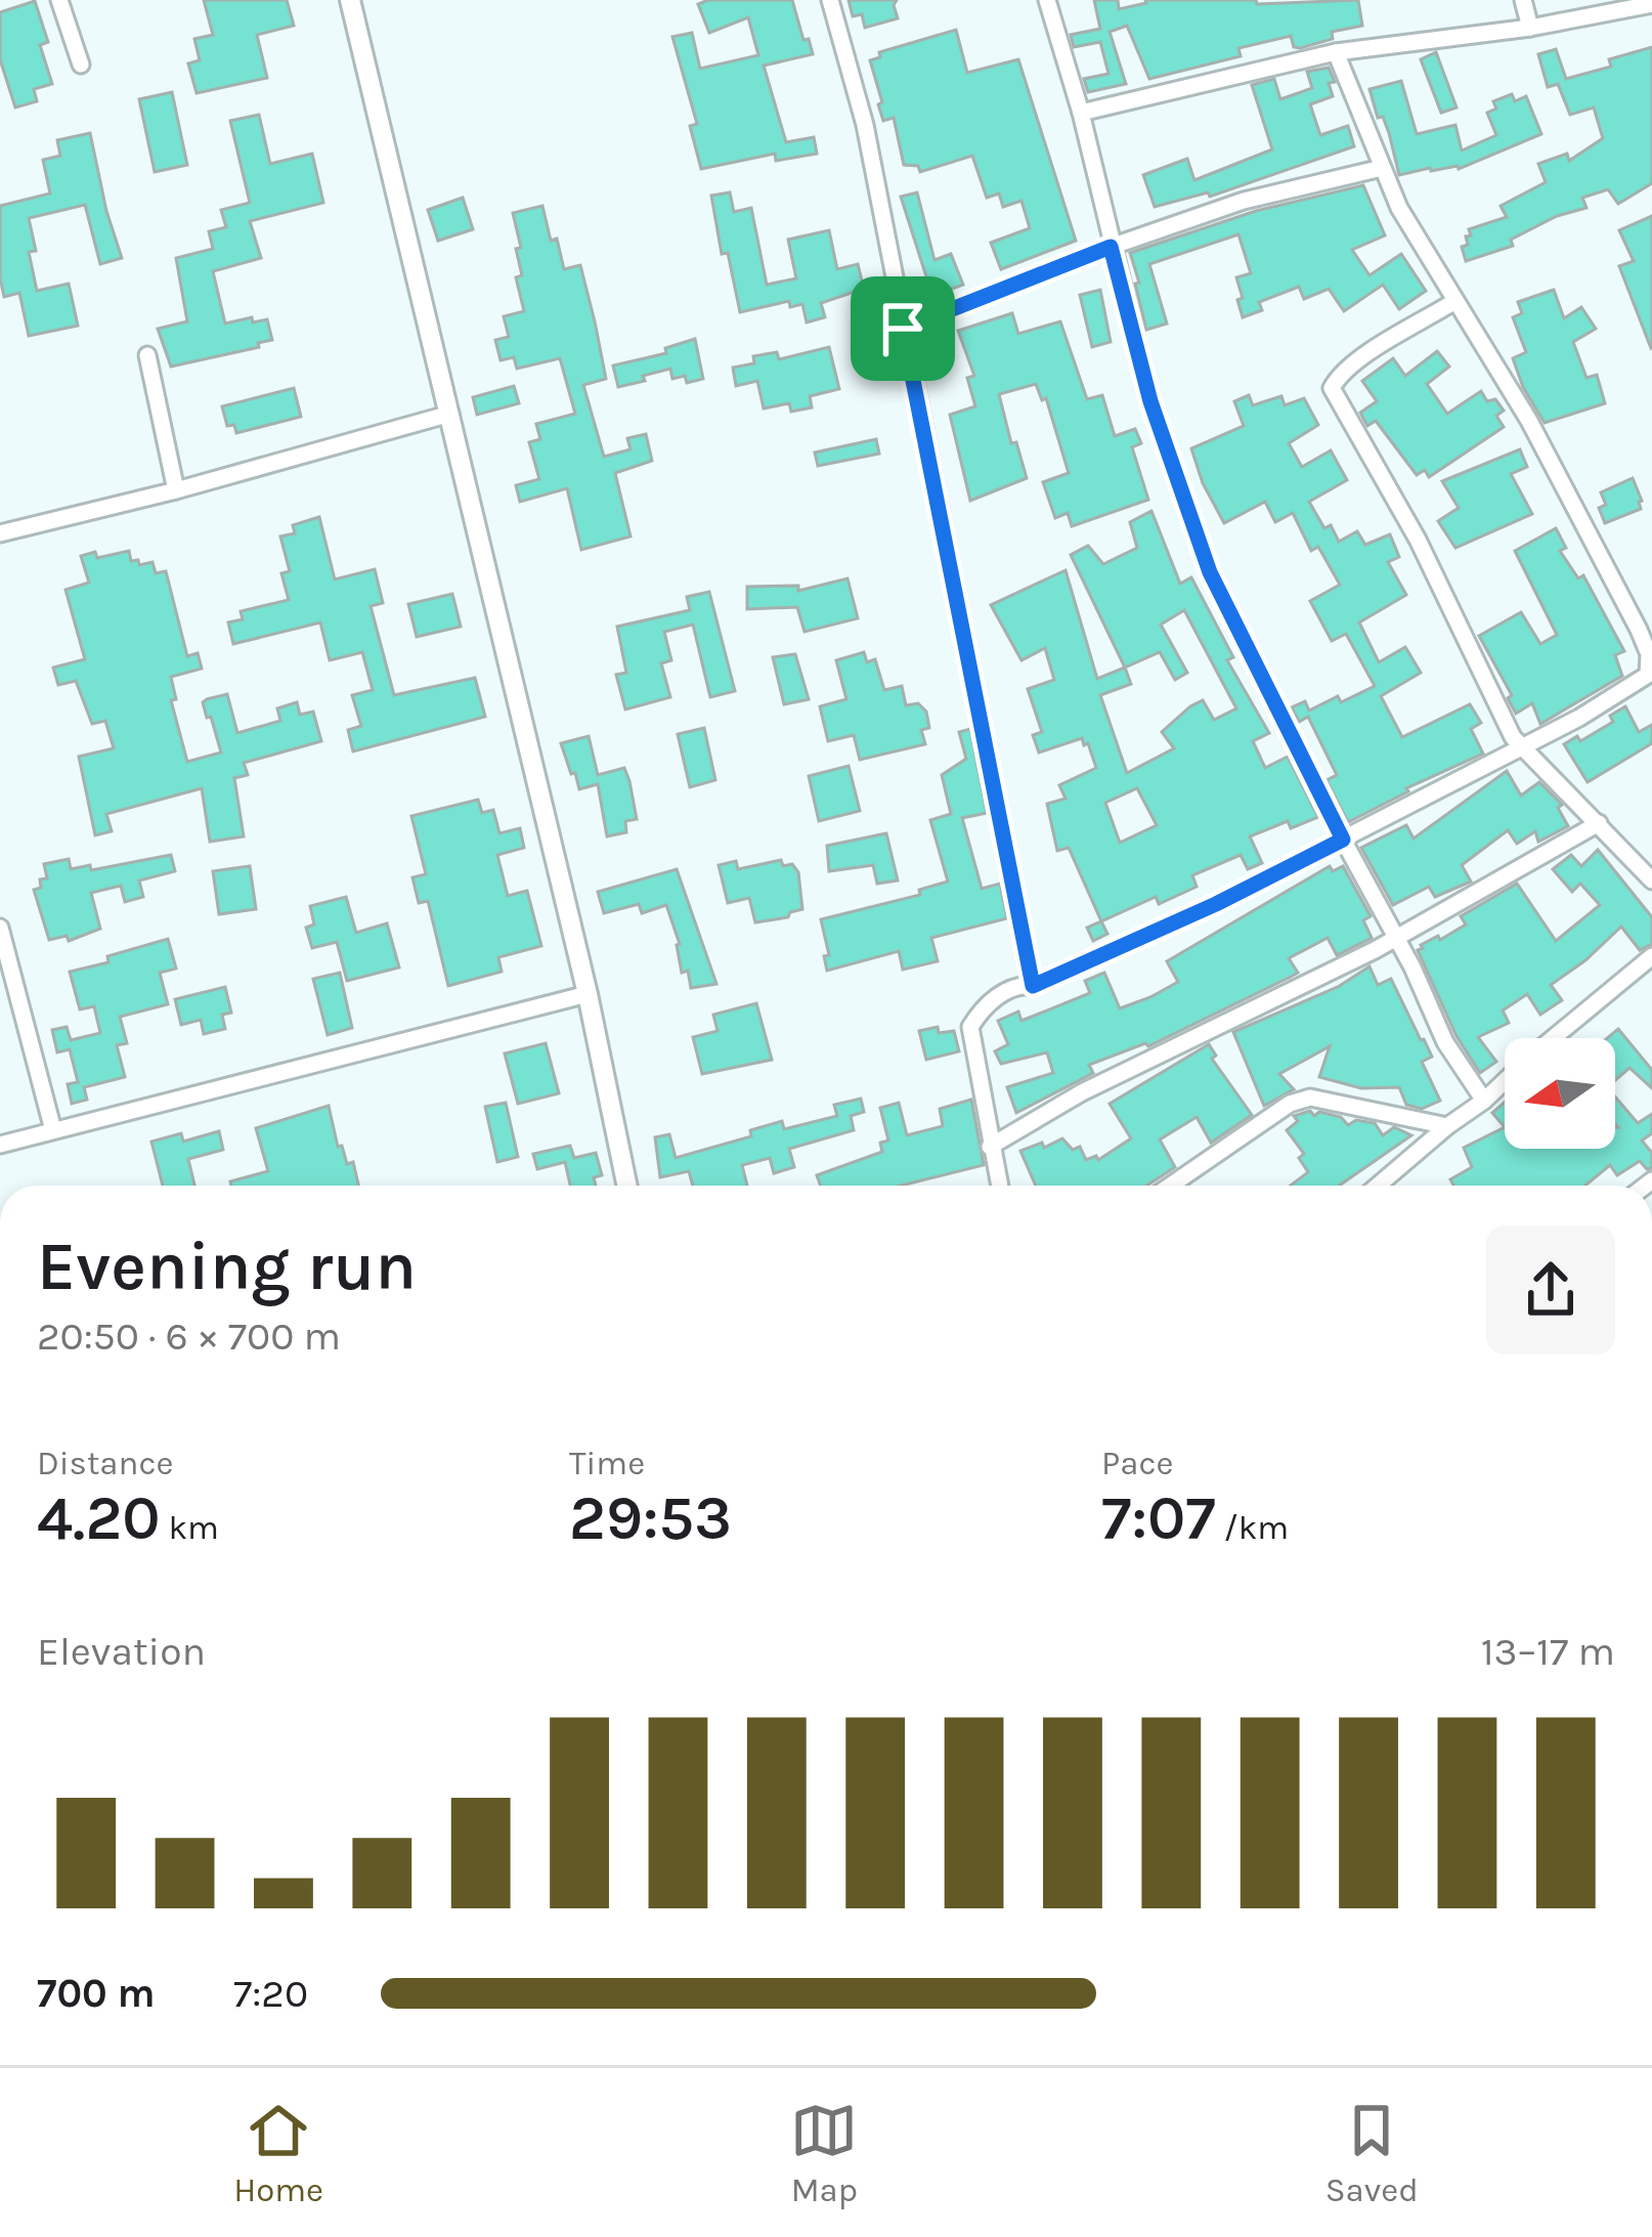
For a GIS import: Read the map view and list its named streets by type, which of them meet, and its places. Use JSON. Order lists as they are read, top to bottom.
{
  "north": "left",
  "page": {
    "heading": ["Evening run", "20:50 · 6 × 700 m"],
    "stats": [
      ["Distance", "4.20 km"],
      ["Time", "29:53"],
      ["Pace", "7:07 /km"]
    ],
    "chart": ["Elevation", "13–17 m"],
    "list": [
      {
        "name": "700 m",
        "note": "7:20"
      }
    ],
    "tabs": ["Home", "Map", "Saved"]
  }
}
